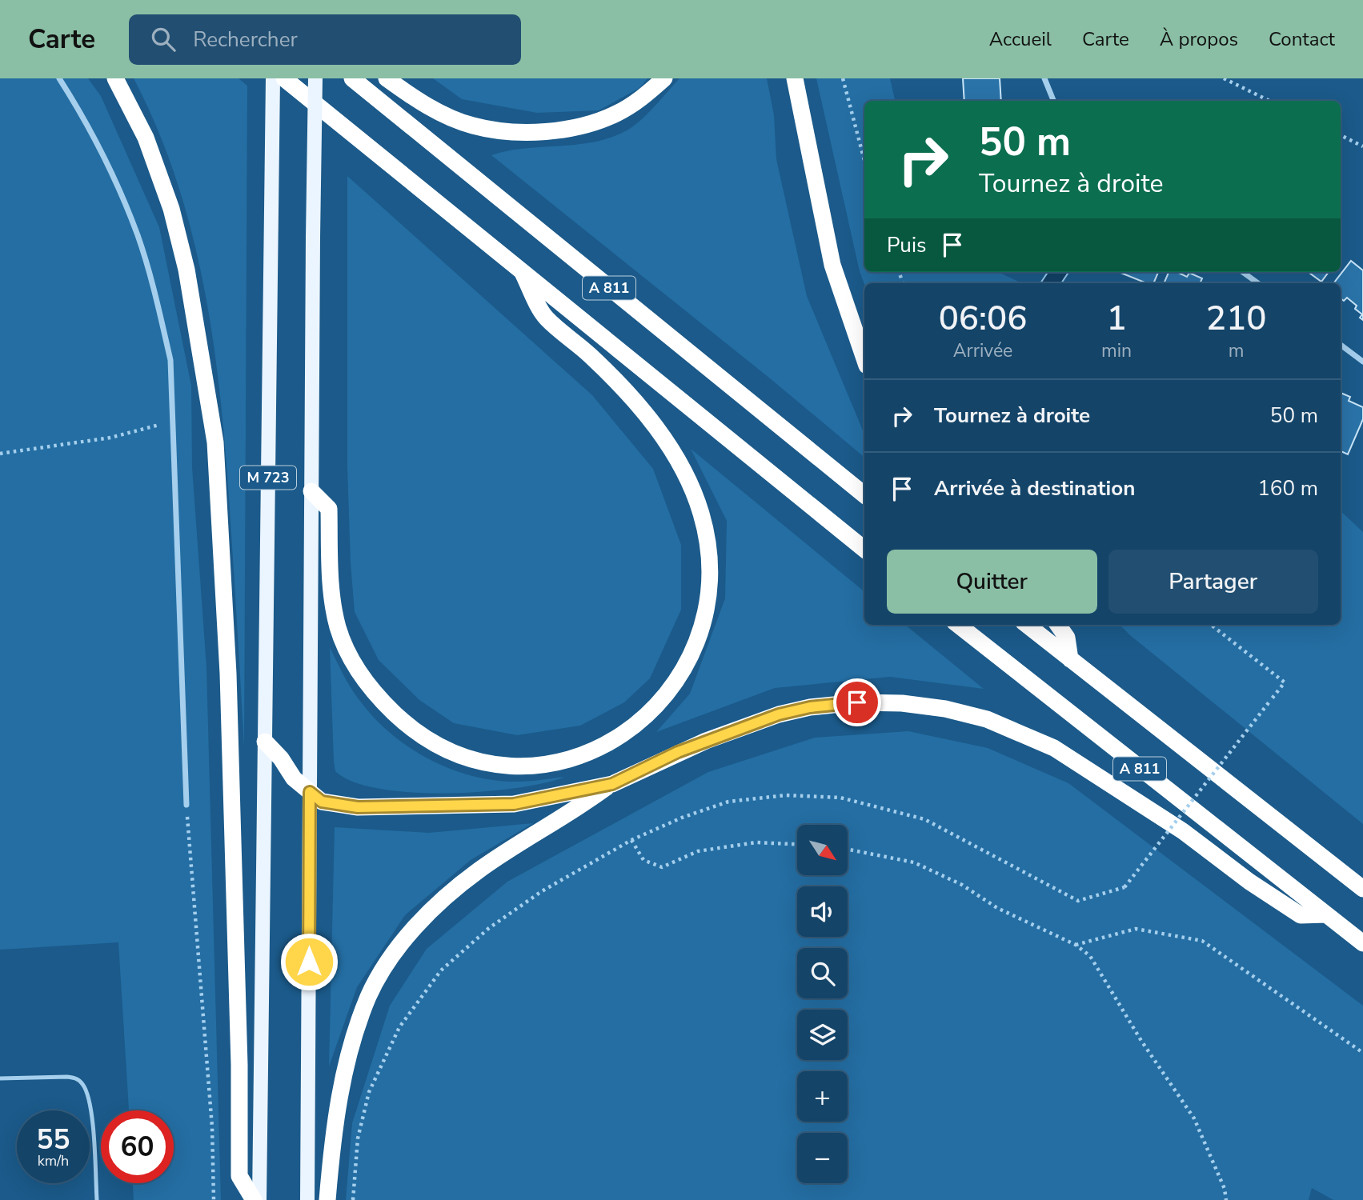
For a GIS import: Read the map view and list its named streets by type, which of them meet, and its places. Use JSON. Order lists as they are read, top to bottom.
{
  "streets": {
    "highway": ["A 811"],
    "main road": ["M 723"]
  },
  "north": "bottom right",
  "page": {
    "header": "Carte",
    "search": "Rechercher",
    "nav": [
      "Accueil",
      "Carte",
      "À propos",
      "Contact"
    ],
    "turn": ["50 m", "Tournez à droite"],
    "then": "Puis",
    "eta": [
      "06:06",
      "Arrivée",
      "1",
      "min",
      "210",
      "m"
    ],
    "list": [
      {
        "name": "Tournez à droite",
        "value": "50 m"
      },
      {
        "name": "Arrivée à destination",
        "value": "160 m"
      }
    ],
    "buttons": ["Quitter", "Partager"],
    "map_buttons": ["+", "−"],
    "speed": "55 km/h",
    "limit": "60"
  }
}
